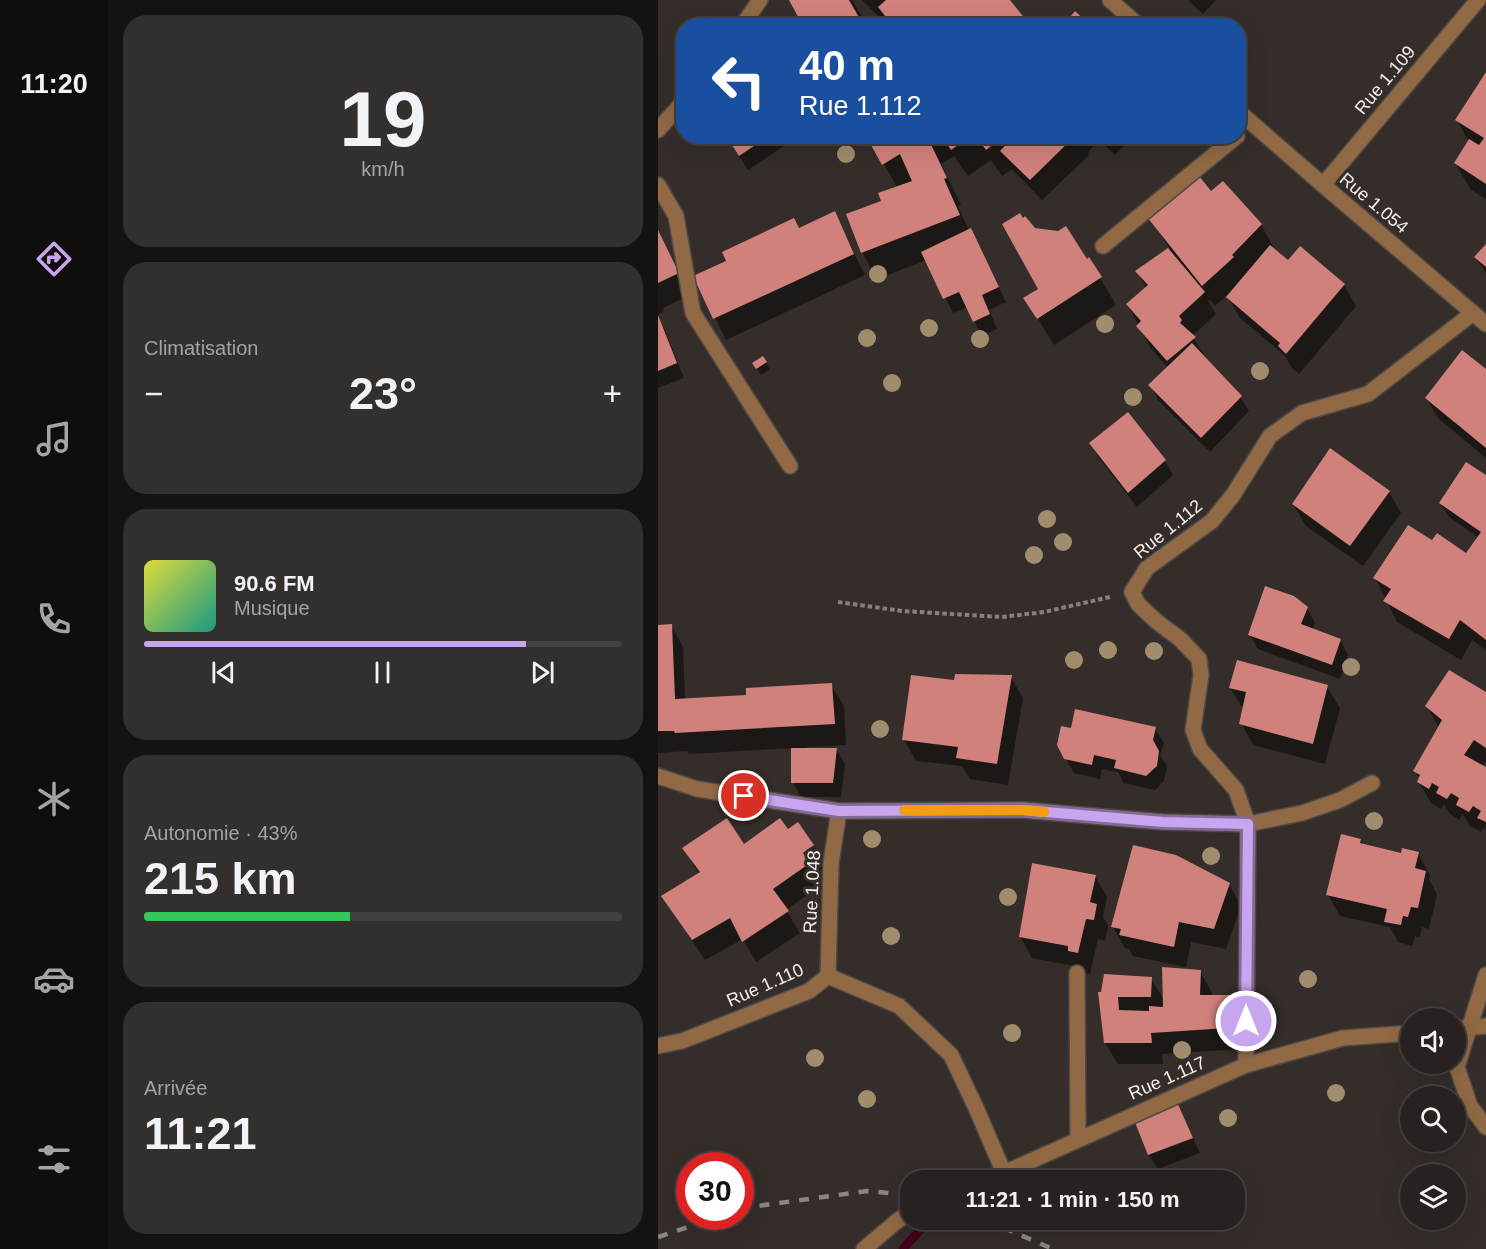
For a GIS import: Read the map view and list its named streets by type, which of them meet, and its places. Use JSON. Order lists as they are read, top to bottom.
{
  "streets": {
    "street": [
      "Rue 1.109",
      "Rue 1.054",
      "Rue 1.112",
      "Rue 1.048",
      "Rue 1.110",
      "Rue 1.117"
    ]
  },
  "crossings": [
    ["Rue 1.109", "Rue 1.054"],
    ["Rue 1.054", "Rue 1.112"],
    ["Rue 1.048", "Rue 1.110"]
  ],
  "page": {
    "tabs": "11:20",
    "tile": [
      ["19", "km/h"],
      "Climatisation",
      ["Autonomie · 43%", "215 km"],
      ["Arrivée", "11:21"]
    ],
    "turn": ["40 m", "Rue 1.112"],
    "heat": ["−", "23°", "+"],
    "song": ["90.6 FM", "Musique"],
    "limit": "30",
    "trip": "11:21 · 1 min · 150 m"
  }
}
